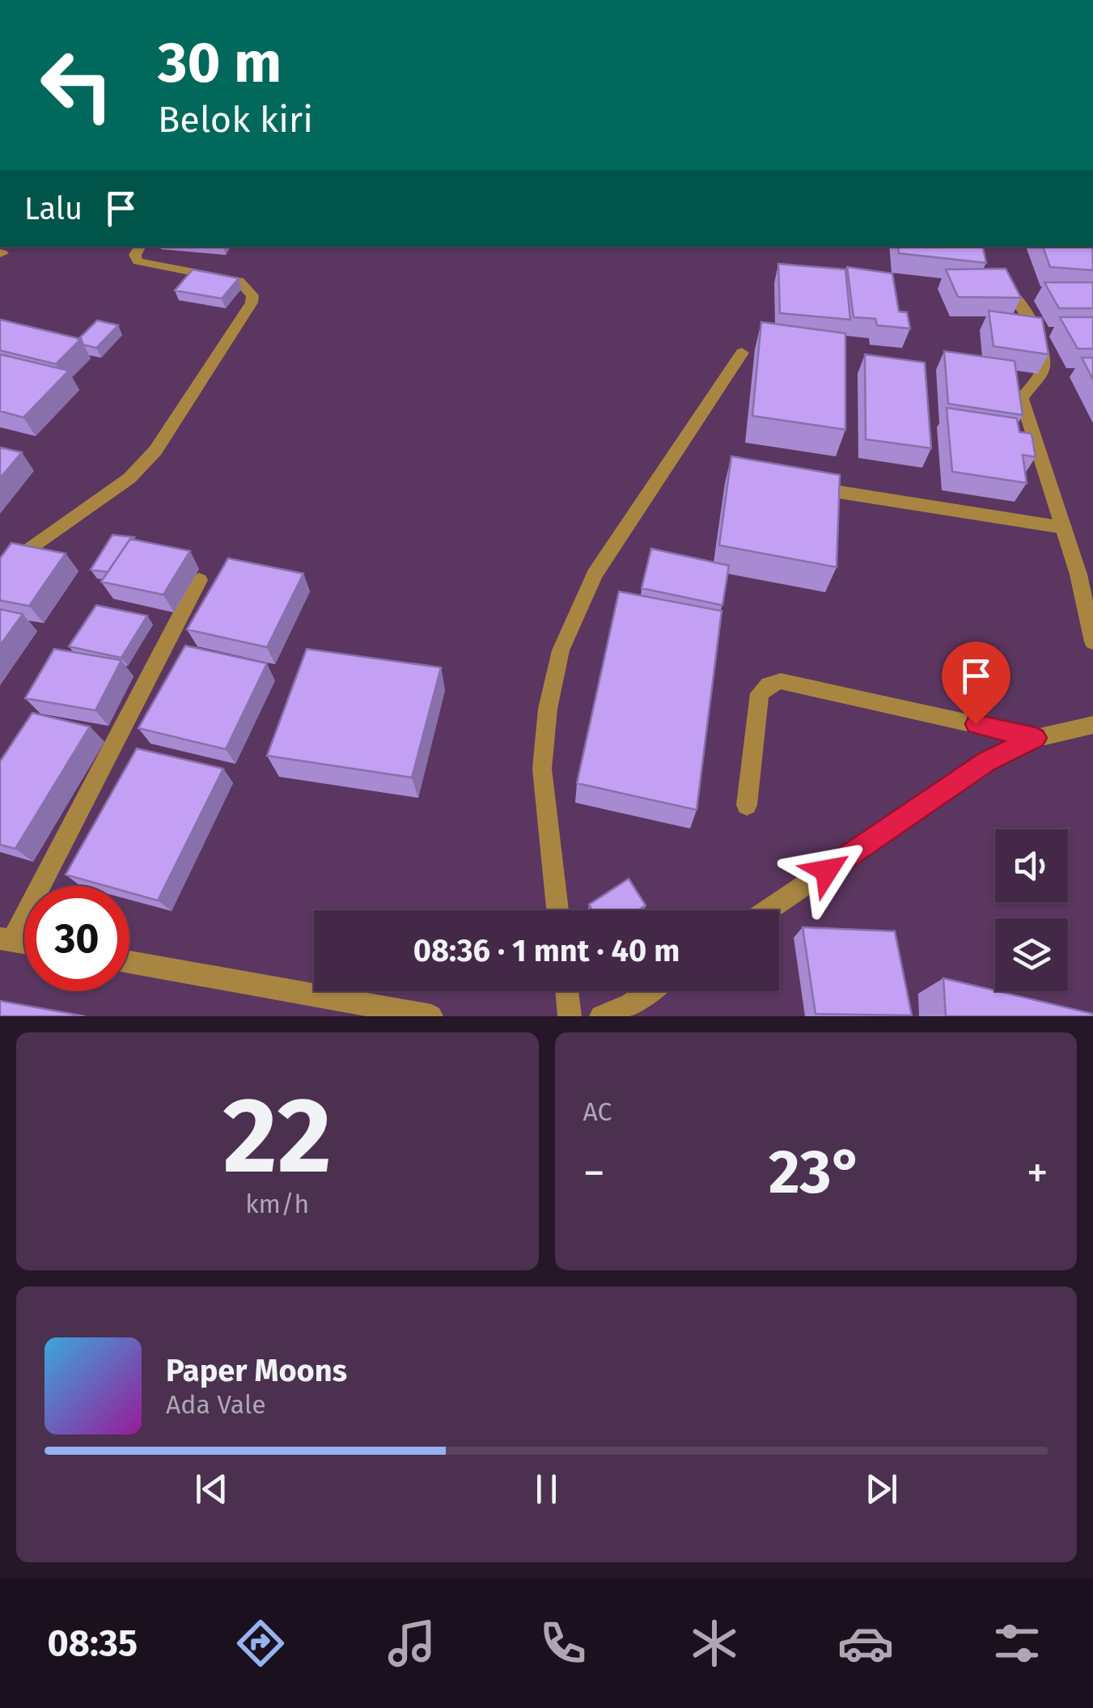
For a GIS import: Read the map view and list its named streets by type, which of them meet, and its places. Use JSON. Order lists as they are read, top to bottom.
{
  "page": {
    "turn": ["30 m", "Belok kiri"],
    "then": "Lalu",
    "limit": "30",
    "trip": "08:36 · 1 mnt · 40 m",
    "tile": [
      ["22", "km/h"],
      "AC"
    ],
    "heat": ["−", "23°", "+"],
    "song": ["Paper Moons", "Ada Vale"],
    "tabs": "08:35"
  }
}
